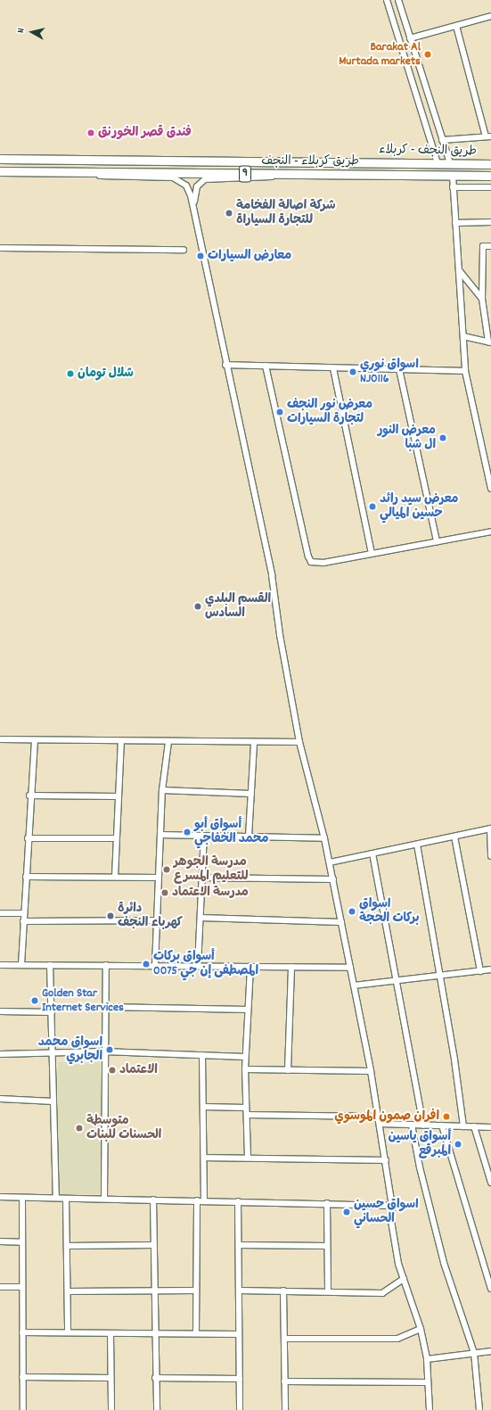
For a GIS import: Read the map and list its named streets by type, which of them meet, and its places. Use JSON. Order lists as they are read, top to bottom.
{
  "streets": {
    "highway": ["طريق النجف - کربلاء", "طريق کربلاء - النجف", "9"]
  },
  "places": [
    "Barakat Al Murtada markets",
    "فندق قصر الخورنق",
    "شركة اصالة الفخامة للتجارة السياراة",
    "معارض السيارات",
    "اسواق نوري NJ0116",
    "شلال تومان",
    "معرض نور النجف لتجارة السيارات",
    "معرض النور ال شبا",
    "معرض سيد رائد حسين الميالي",
    "القسم البلدي السادس",
    "أسواق أبو محمد الخفاجي",
    "مدرسة الجوهر للتعليم المسرع",
    "مدرسة الاعتماد",
    "اسواق بركات الحجة",
    "دائرة كهرباء النجف",
    "أسواق بركات المصطفی إن جي 0075",
    "Golden Star Internet Services",
    "اسواق محمد الجابري",
    "الاعتماد",
    "افران صمون الموسوي",
    "متوسطة الحسنات للبنات",
    "أسواق ياسين المبرقع",
    "اسواق حسين الحساني"
  ],
  "north": "left"
}
